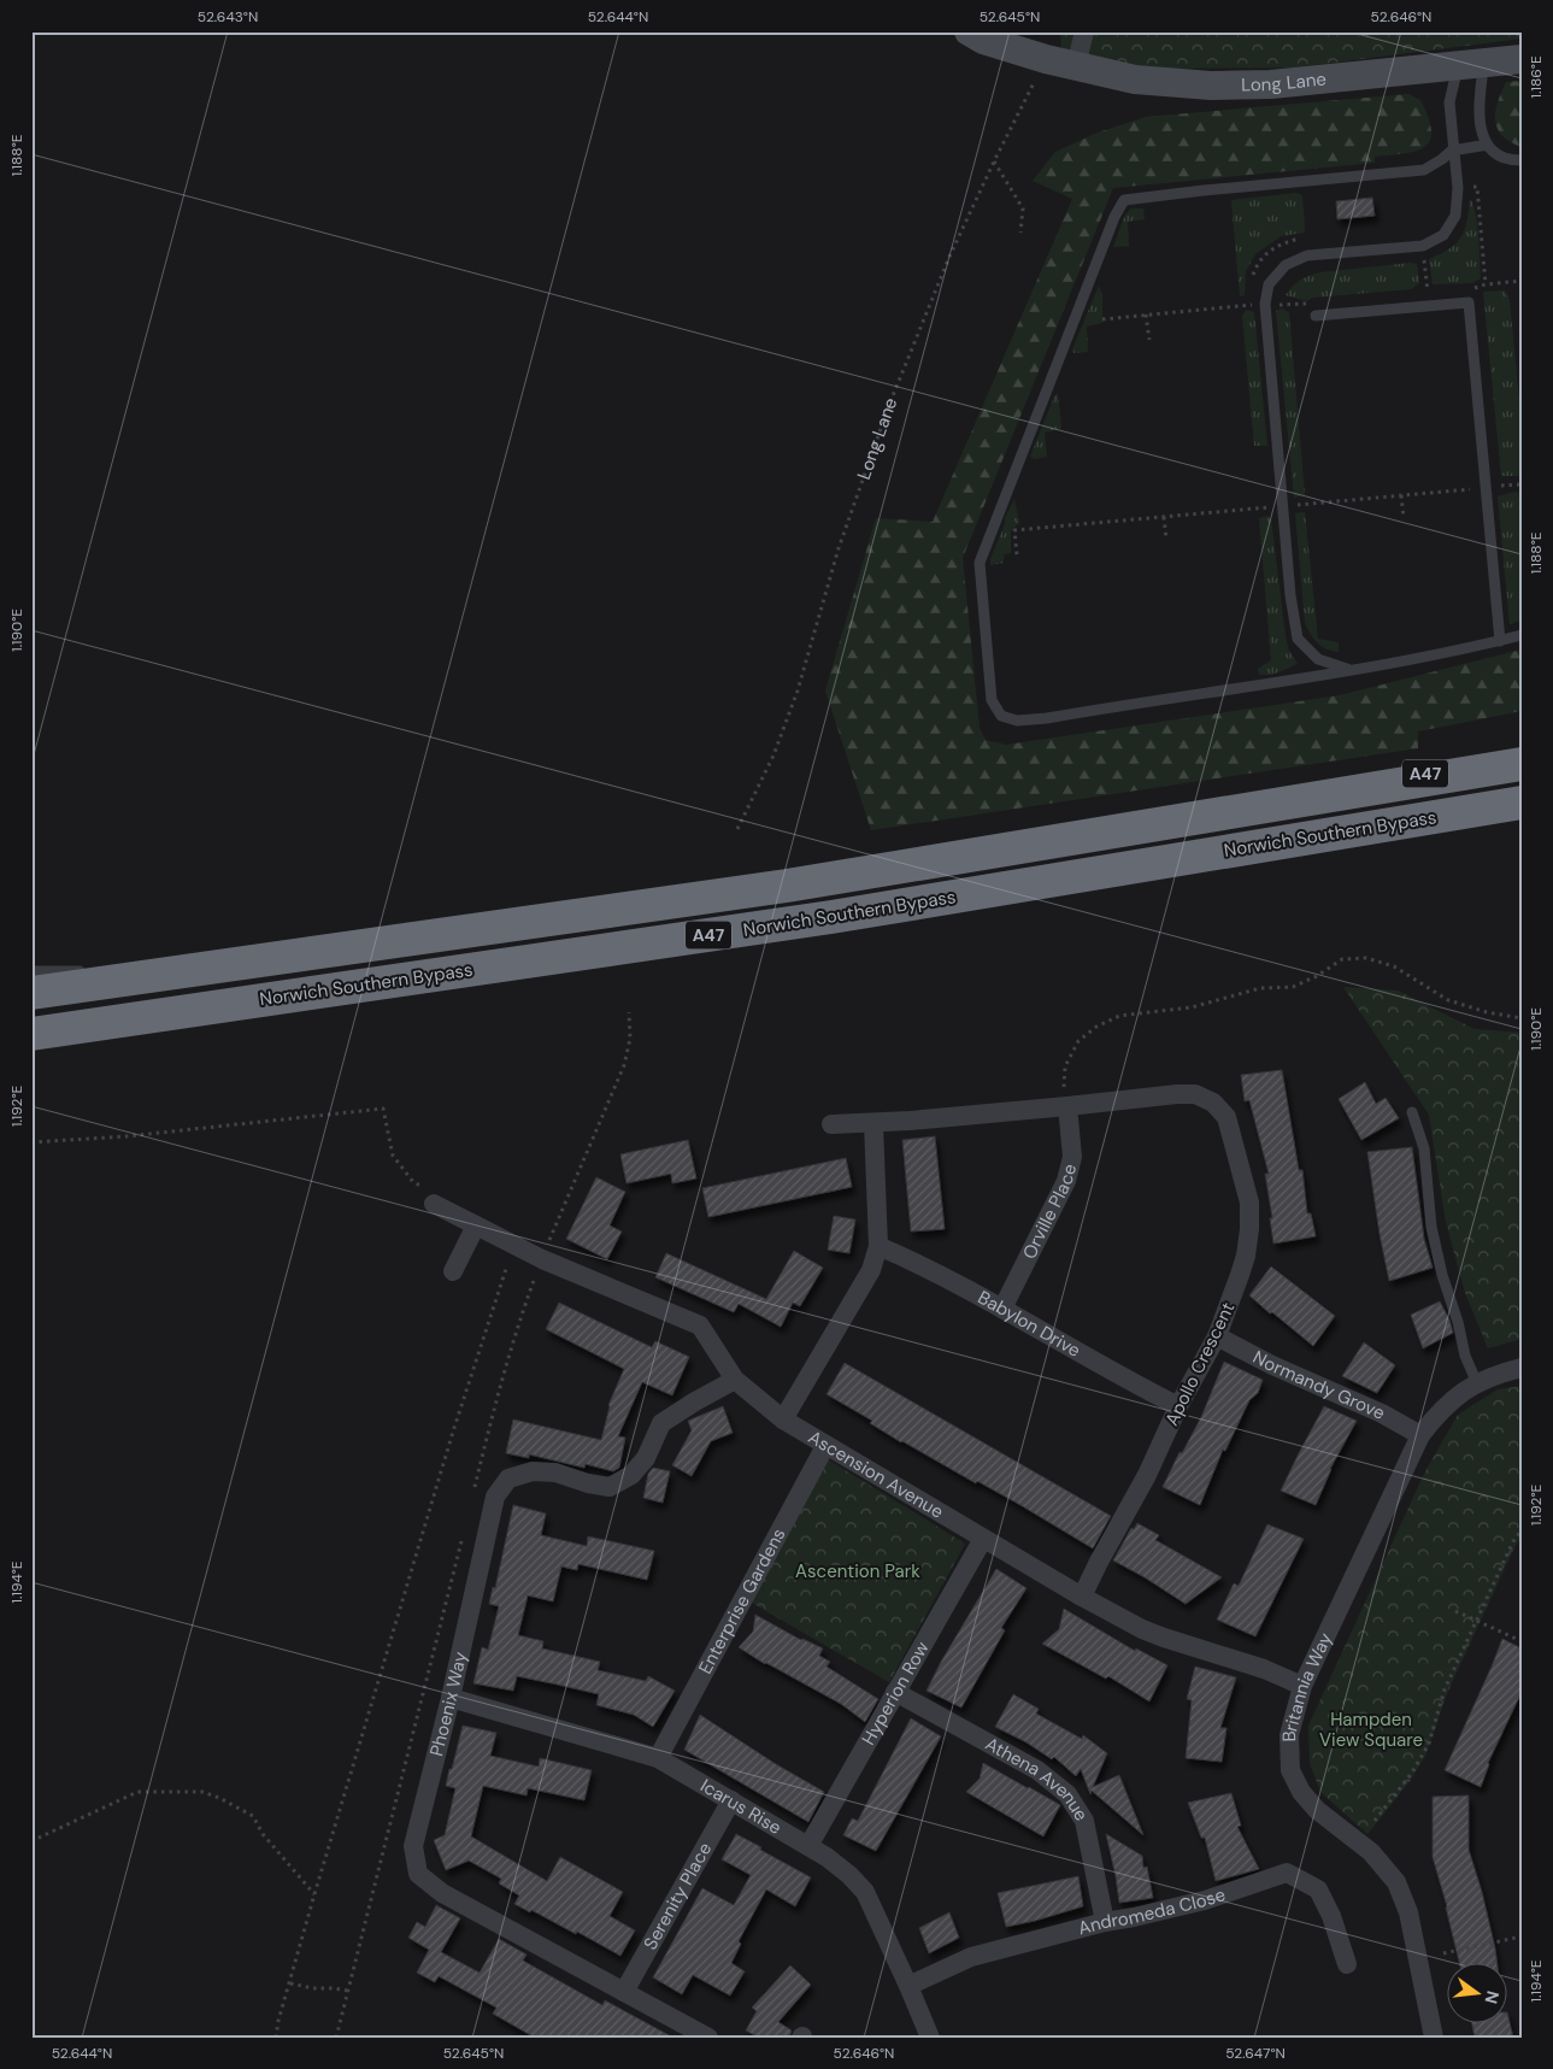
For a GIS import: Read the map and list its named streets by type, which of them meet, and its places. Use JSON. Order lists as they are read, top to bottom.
{
  "streets": {
    "highway": ["A47", "Norwich Southern Bypass"],
    "street": [
      "Long Lane",
      "Orville Place",
      "Babylon Drive",
      "Apollo Crescent",
      "Normandy Grove",
      "Ascension Avenue",
      "Enterprise Gardens",
      "Britannia Way",
      "Hyperion Row",
      "Phoenix Way",
      "Athena Avenue",
      "Icarus Rise",
      "Serenity Place",
      "Andromeda Close"
    ]
  },
  "crossings": [
    ["A47", "Norwich Southern Bypass"],
    ["Orville Place", "Babylon Drive"],
    ["Orville Place", "Apollo Crescent"],
    ["Babylon Drive", "Apollo Crescent"],
    ["Apollo Crescent", "Normandy Grove"],
    ["Apollo Crescent", "Ascension Avenue"],
    ["Normandy Grove", "Britannia Way"],
    ["Ascension Avenue", "Enterprise Gardens"],
    ["Ascension Avenue", "Britannia Way"],
    ["Ascension Avenue", "Hyperion Row"],
    ["Ascension Avenue", "Phoenix Way"],
    ["Enterprise Gardens", "Icarus Rise"],
    ["Hyperion Row", "Athena Avenue"],
    ["Hyperion Row", "Icarus Rise"],
    ["Phoenix Way", "Icarus Rise"],
    ["Phoenix Way", "Serenity Place"],
    ["Athena Avenue", "Andromeda Close"],
    ["Icarus Rise", "Serenity Place"],
    ["Icarus Rise", "Andromeda Close"]
  ],
  "parks": ["Ascention Park", "Hampden View Square"],
  "north": "right",
  "coordinates": [
    "52.643°N",
    "52.644°N",
    "52.645°N",
    "52.646°N",
    "1.186°E",
    "1.188°E",
    "1.190°E",
    "1.192°E",
    "1.194°E",
    "52.647°N"
  ]
}
